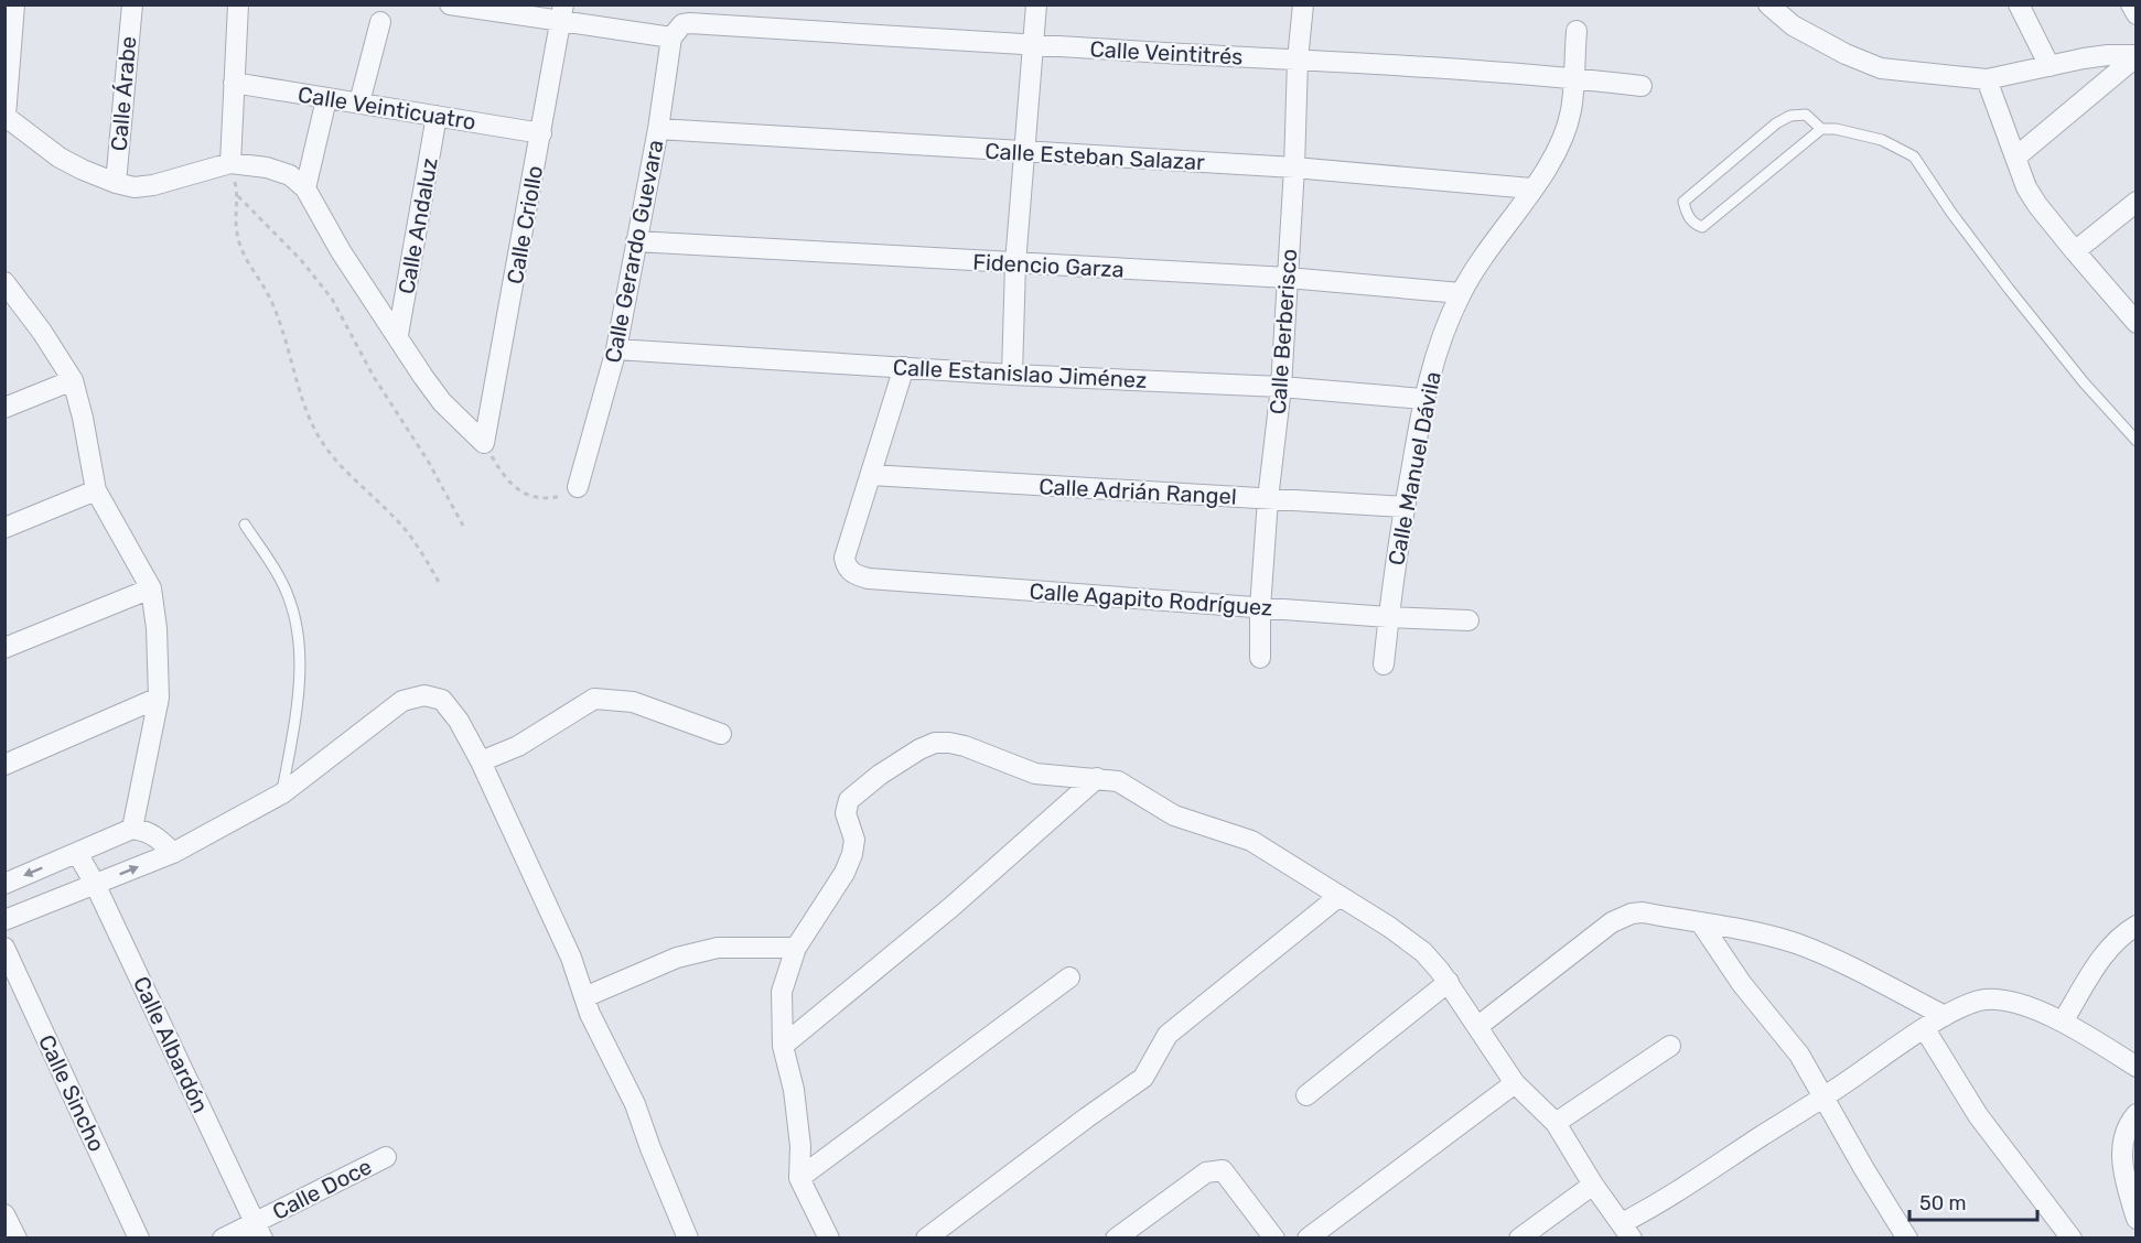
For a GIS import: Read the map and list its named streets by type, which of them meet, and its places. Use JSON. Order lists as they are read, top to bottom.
{
  "streets": {
    "street": [
      "Calle Veintitrés",
      "Calle Árabe",
      "Calle Veinticuatro",
      "Calle Esteban Salazar",
      "Calle Criollo",
      "Calle Andaluz",
      "Calle Gerardo Guevara",
      "Fidencio Garza",
      "Calle Berberisco",
      "Calle Estanislao Jiménez",
      "Calle Manuel Dávila",
      "Calle Adrián Rangel",
      "Calle Agapito Rodríguez",
      "Calle Albardón",
      "Calle Sincho",
      "Calle Doce"
    ]
  },
  "crossings": [
    ["Calle Veintitrés", "Calle Gerardo Guevara"],
    ["Calle Veintitrés", "Calle Berberisco"],
    ["Calle Veintitrés", "Calle Manuel Dávila"],
    ["Calle Veinticuatro", "Calle Criollo"],
    ["Calle Veinticuatro", "Calle Andaluz"],
    ["Calle Esteban Salazar", "Calle Gerardo Guevara"],
    ["Calle Esteban Salazar", "Calle Berberisco"],
    ["Calle Esteban Salazar", "Calle Manuel Dávila"],
    ["Calle Gerardo Guevara", "Fidencio Garza"],
    ["Calle Gerardo Guevara", "Calle Estanislao Jiménez"],
    ["Fidencio Garza", "Calle Berberisco"],
    ["Fidencio Garza", "Calle Manuel Dávila"],
    ["Calle Berberisco", "Calle Estanislao Jiménez"],
    ["Calle Berberisco", "Calle Adrián Rangel"],
    ["Calle Berberisco", "Calle Agapito Rodríguez"],
    ["Calle Estanislao Jiménez", "Calle Manuel Dávila"],
    ["Calle Manuel Dávila", "Calle Adrián Rangel"],
    ["Calle Manuel Dávila", "Calle Agapito Rodríguez"],
    ["Calle Adrián Rangel", "Calle Agapito Rodríguez"],
    ["Calle Albardón", "Calle Doce"]
  ],
  "scale_bar": "50 m"
}
